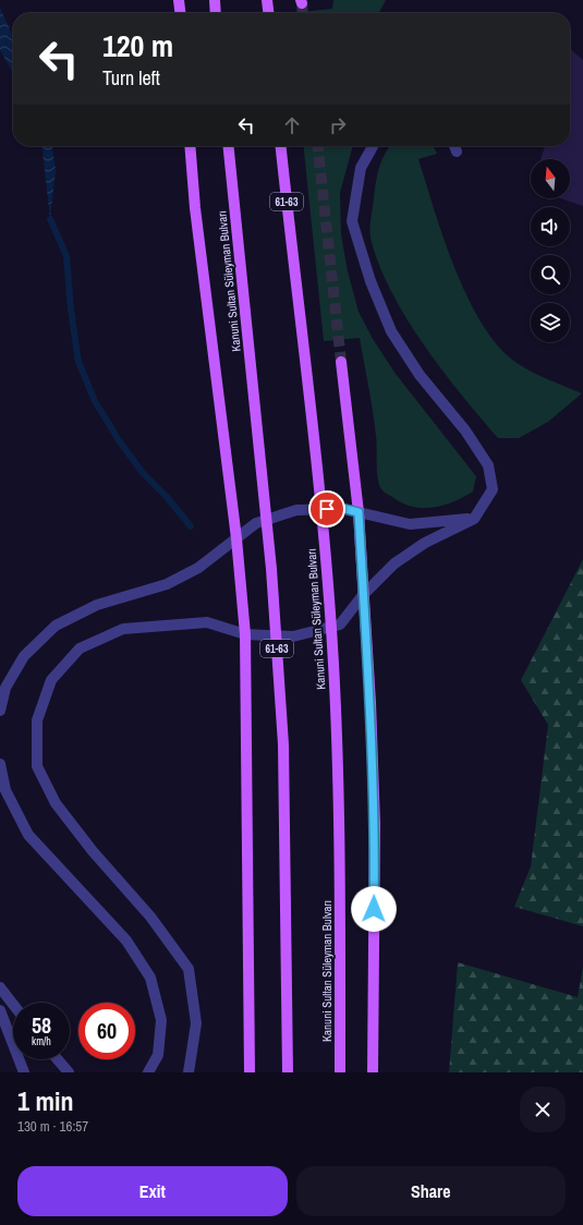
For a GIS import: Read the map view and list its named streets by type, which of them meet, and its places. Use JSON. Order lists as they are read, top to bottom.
{
  "streets": {
    "main road": ["61-63", "Kanuni Sultan Süleyman Bulvarı"]
  },
  "north": "top",
  "page": {
    "turn": ["120 m", "Turn left"],
    "speed": "58 km/h",
    "limit": "60",
    "heading": ["1 min", "130 m · 16:57"],
    "buttons": ["Exit", "Share"]
  }
}
